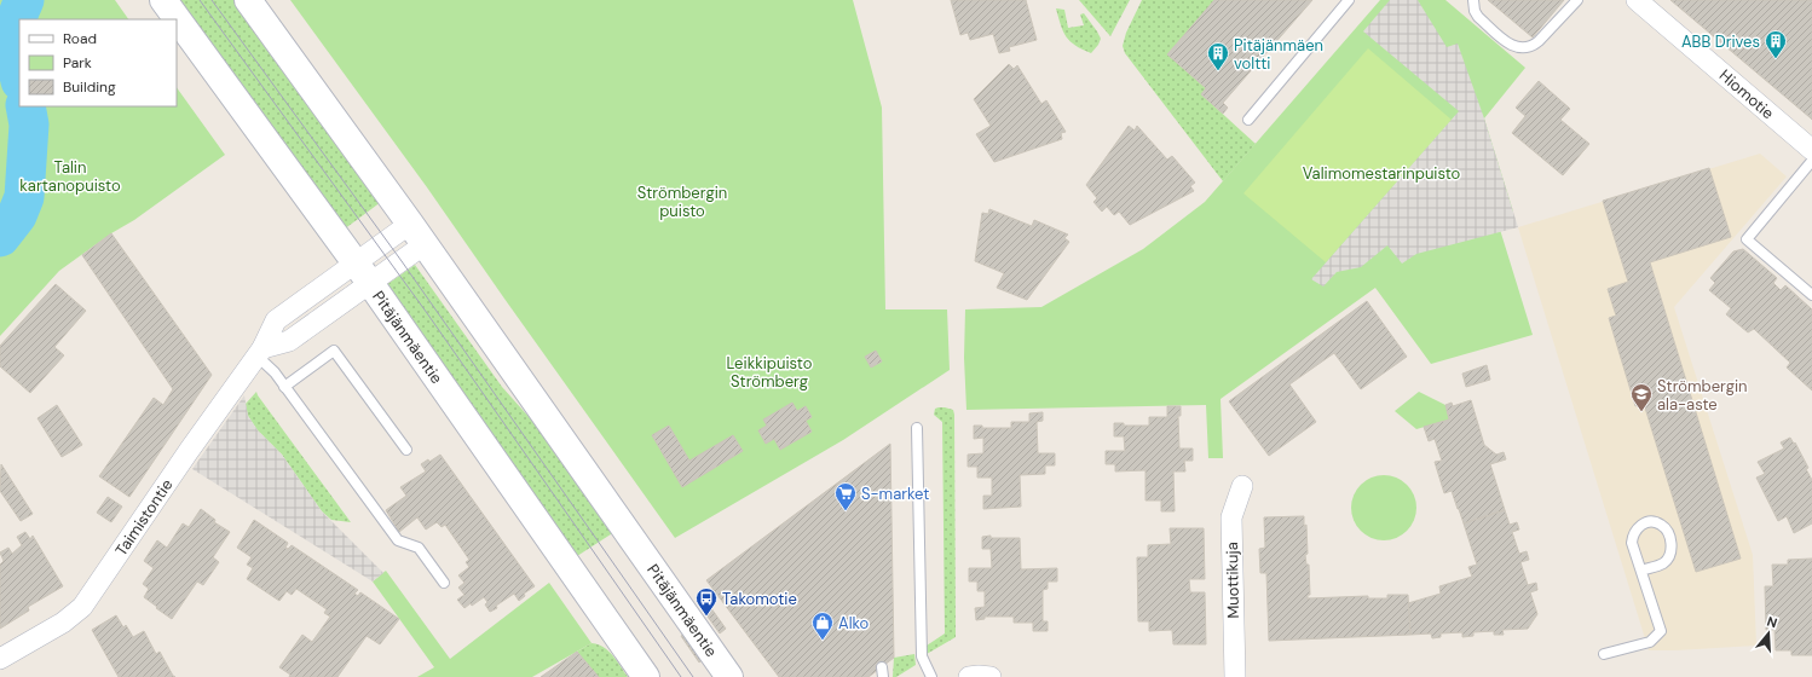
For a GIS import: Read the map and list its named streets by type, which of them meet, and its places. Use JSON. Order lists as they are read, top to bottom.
{
  "streets": {
    "main road": ["Pitäjänmäentie"],
    "street": ["Hiomotie", "Taimistontie", "Muottikuja"]
  },
  "crossings": [
    ["Pitäjänmäentie", "Taimistontie"]
  ],
  "parks": [
    "Talin kartanopuisto",
    "Valimomestarinpuisto",
    "Strömbergin puisto",
    "Leikkipuisto Strömberg"
  ],
  "places": {
    "building": ["ABB Drives", "Pitäjänmäen voltti"],
    "school or university": ["Strömbergin ala-aste"],
    "supermarket": ["S-market"],
    "bus stop": ["Takomotie"],
    "shop": ["Alko"]
  },
  "legend": ["Road", "Park", "Building"],
  "north": "top"
}
